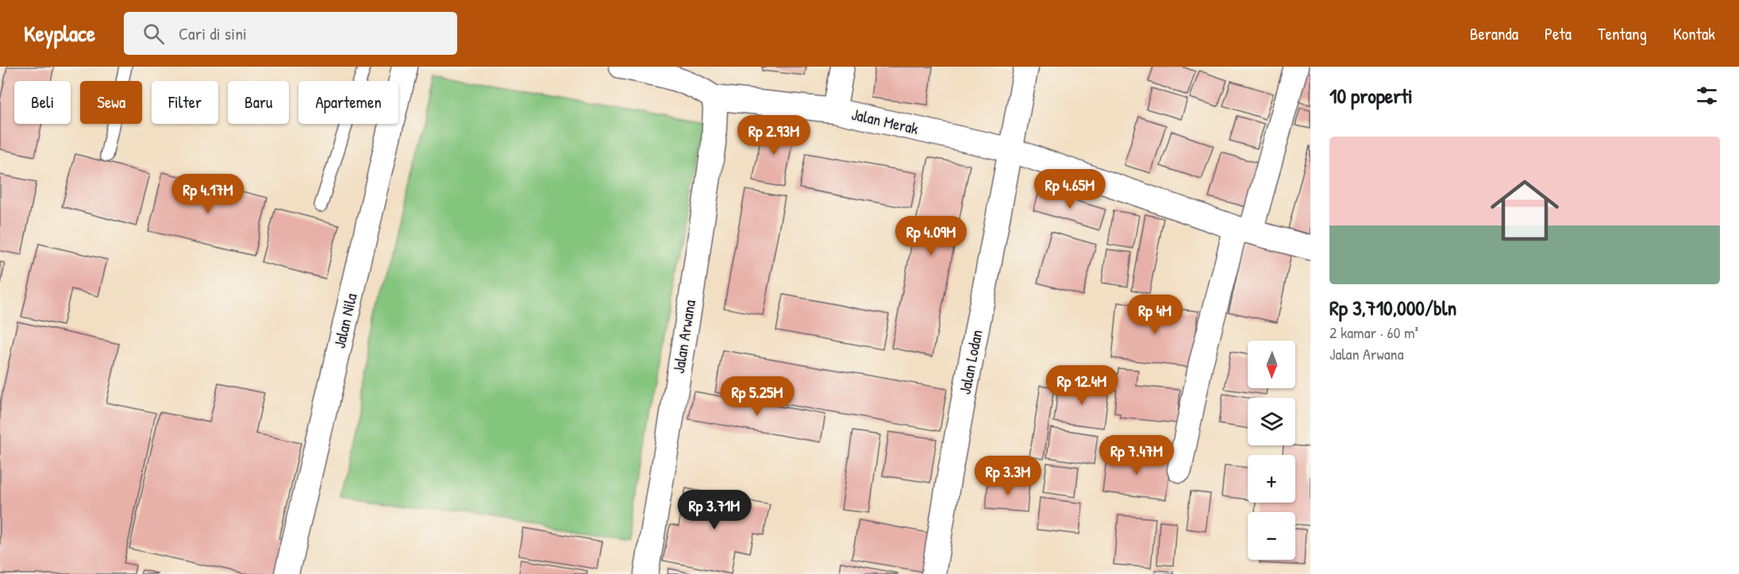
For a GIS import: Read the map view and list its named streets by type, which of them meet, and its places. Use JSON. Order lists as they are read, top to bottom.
{
  "streets": {
    "street": [
      "Jalan Merak",
      "Jalan Nila",
      "Jalan Arwana",
      "Jalan Lodan"
    ]
  },
  "crossings": [
    ["Jalan Merak", "Jalan Arwana"],
    ["Jalan Merak", "Jalan Lodan"]
  ],
  "north": "bottom",
  "page": {
    "header": "Keyplace",
    "search": "Cari di sini",
    "nav": [
      "Beranda",
      "Peta",
      "Tentang",
      "Kontak"
    ],
    "heading": "10 properti",
    "chip": [
      "Beli",
      "Sewa",
      "Filter",
      "Baru",
      "Apartemen"
    ],
    "price": [
      "Rp 2.93M",
      "Rp 4.65M",
      "Rp 4.17M",
      "Rp 4.09M",
      "Rp 4M",
      "Rp 12.4M",
      "Rp 5.25M",
      "Rp 7.47M",
      "Rp 3.3M",
      "Rp 3.71M"
    ],
    "list": [
      {
        "name": "Rp 3,710,000/bln",
        "note": "2 kamar · 60 m² · Jalan Arwana"
      }
    ],
    "map_buttons": ["+", "−"]
  }
}
